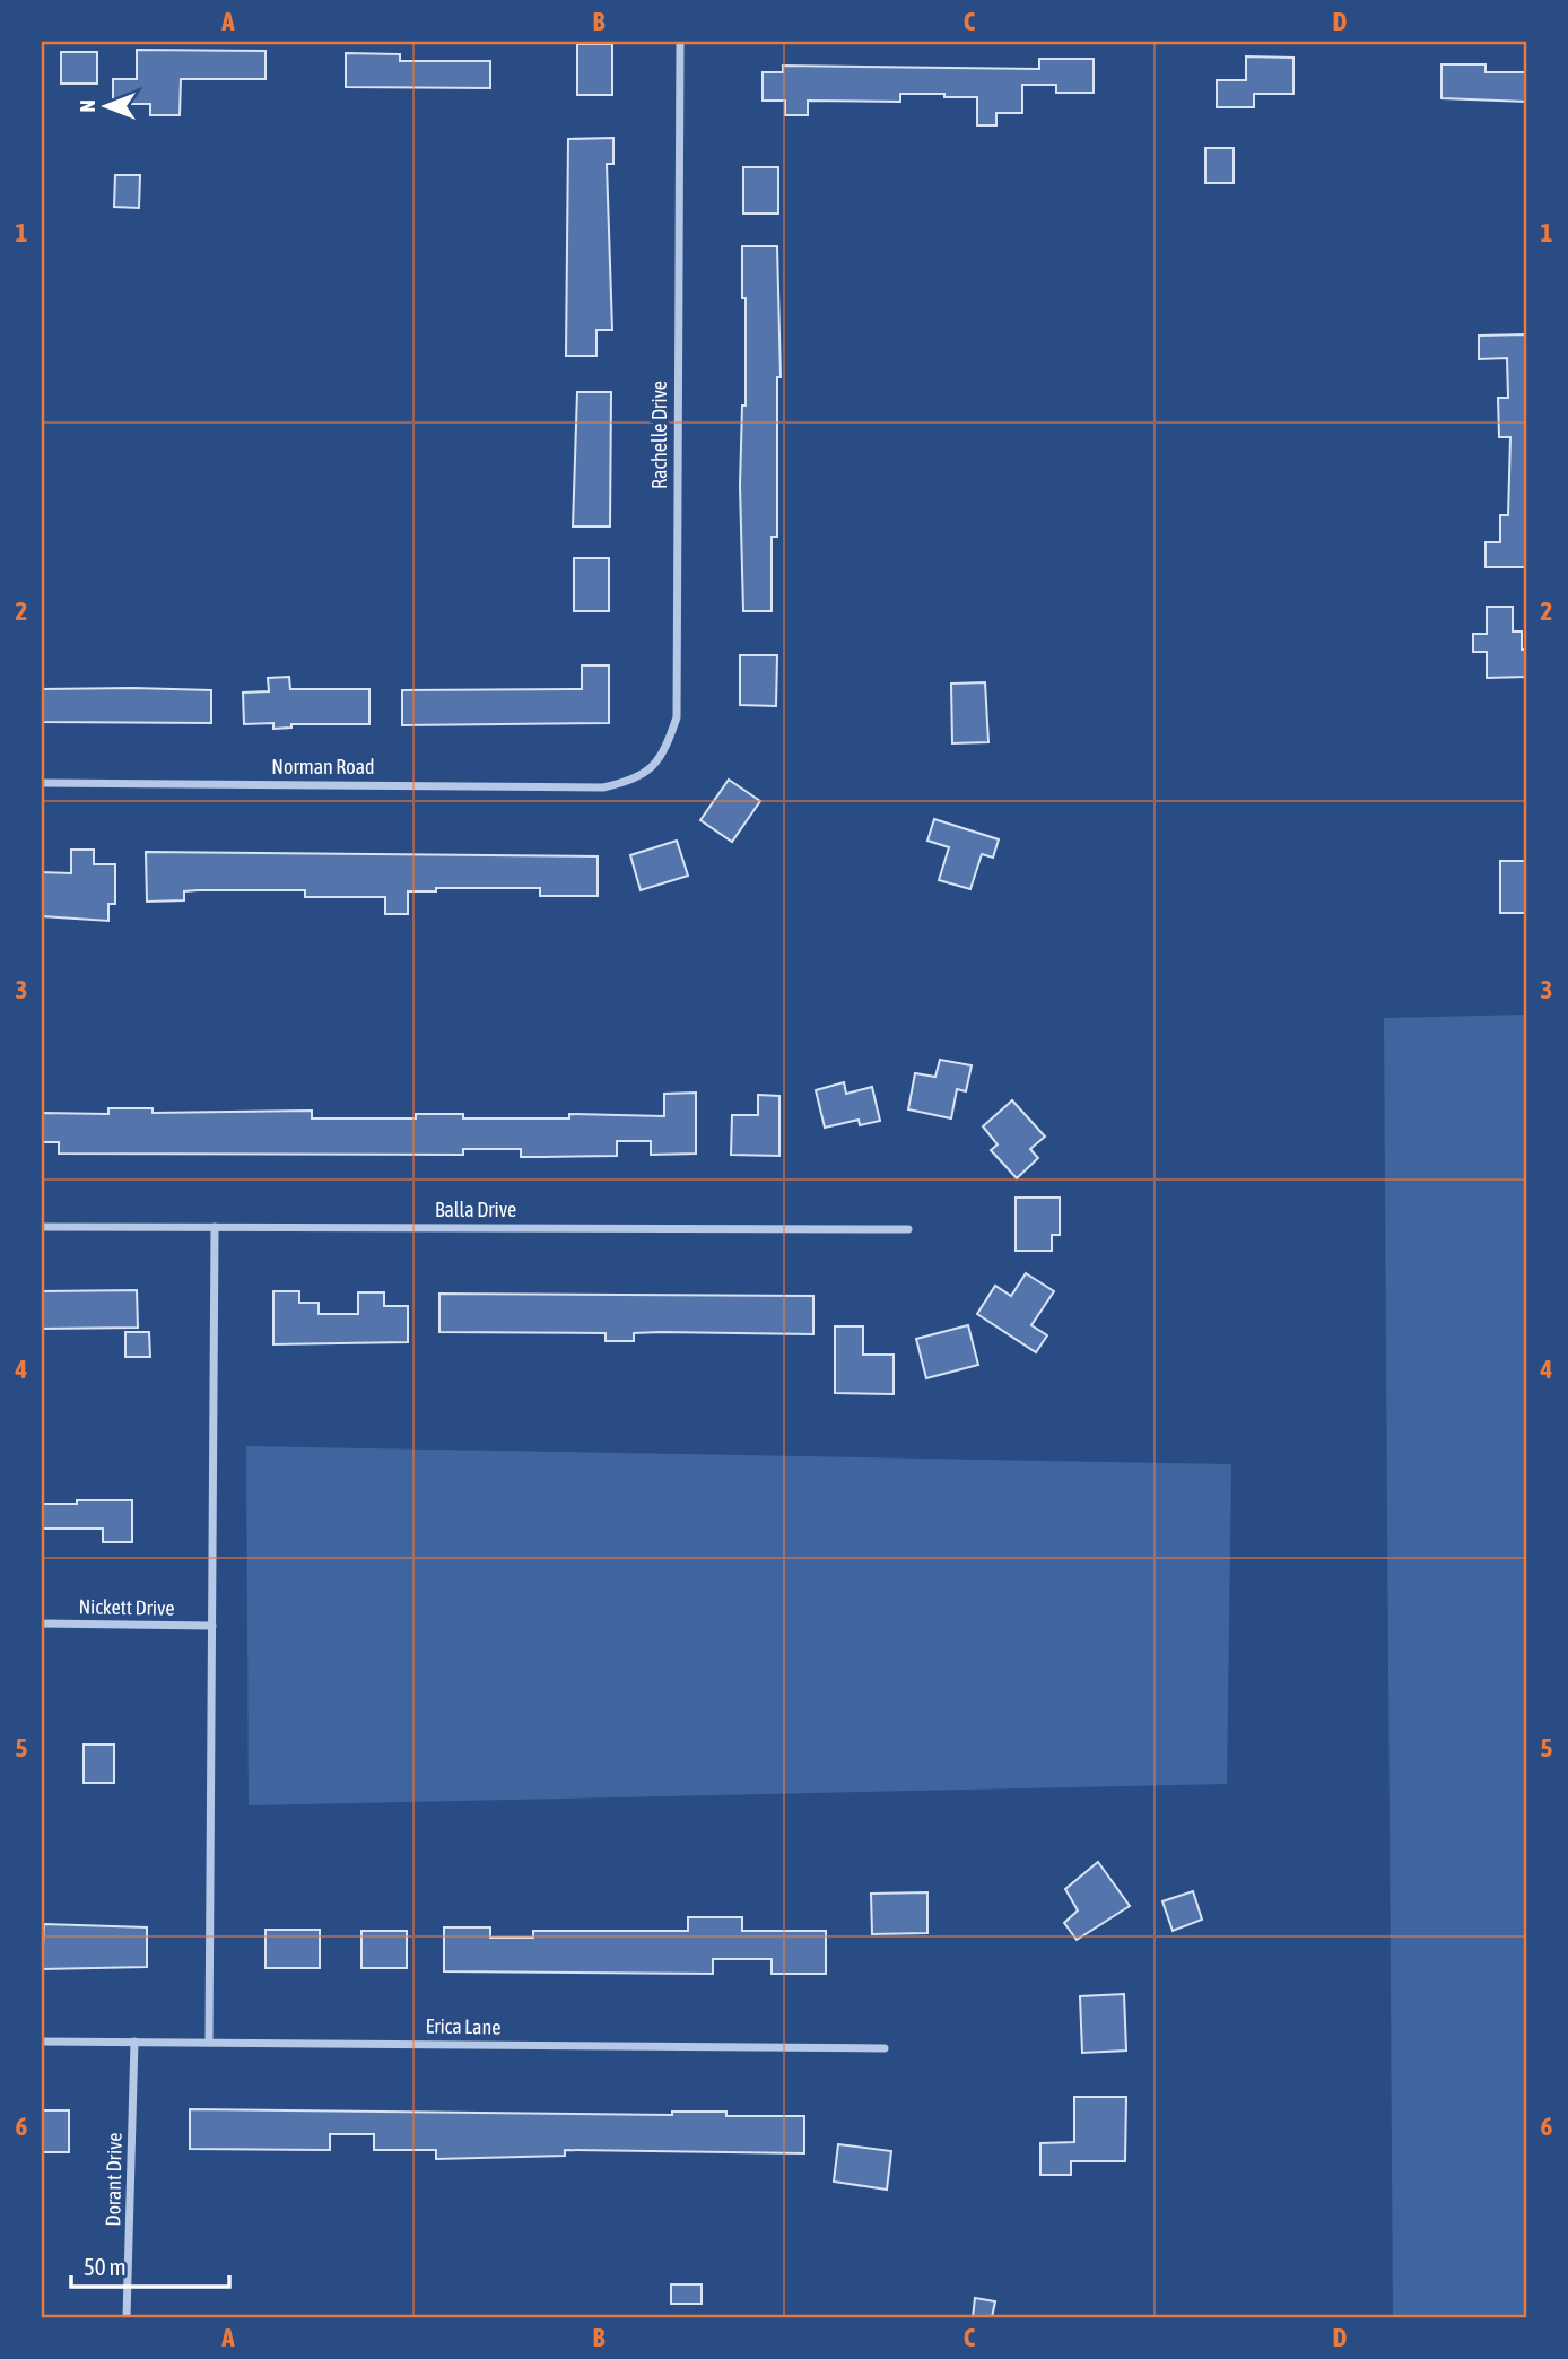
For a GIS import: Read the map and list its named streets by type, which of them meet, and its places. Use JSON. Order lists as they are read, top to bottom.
{
  "streets": {
    "street": [
      "Rachelle Drive",
      "Norman Road",
      "Balla Drive",
      "Nickett Drive",
      "Erica Lane",
      "Dorant Drive"
    ]
  },
  "crossings": [
    ["Rachelle Drive", "Norman Road"],
    ["Erica Lane", "Dorant Drive"]
  ],
  "scale_bar": "50 m",
  "north": "left",
  "grid": {
    "columns": [
      "A",
      "B",
      "C",
      "D"
    ],
    "rows": [
      "1",
      "2",
      "3",
      "4",
      "5",
      "6"
    ]
  }
}
